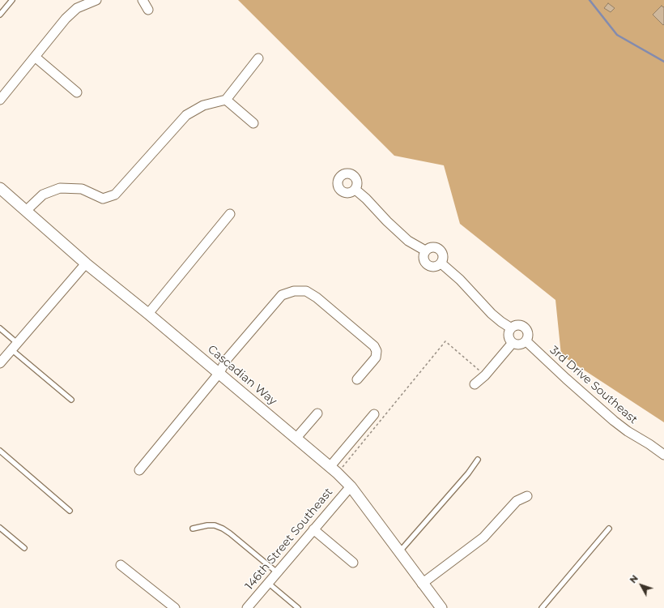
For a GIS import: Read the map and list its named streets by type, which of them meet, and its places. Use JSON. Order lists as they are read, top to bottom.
{
  "streets": {
    "street": ["Cascadian Way", "3rd Drive Southeast", "146th Street Southeast"]
  },
  "crossings": [
    ["Cascadian Way", "146th Street Southeast"]
  ],
  "north": "top left"
}
